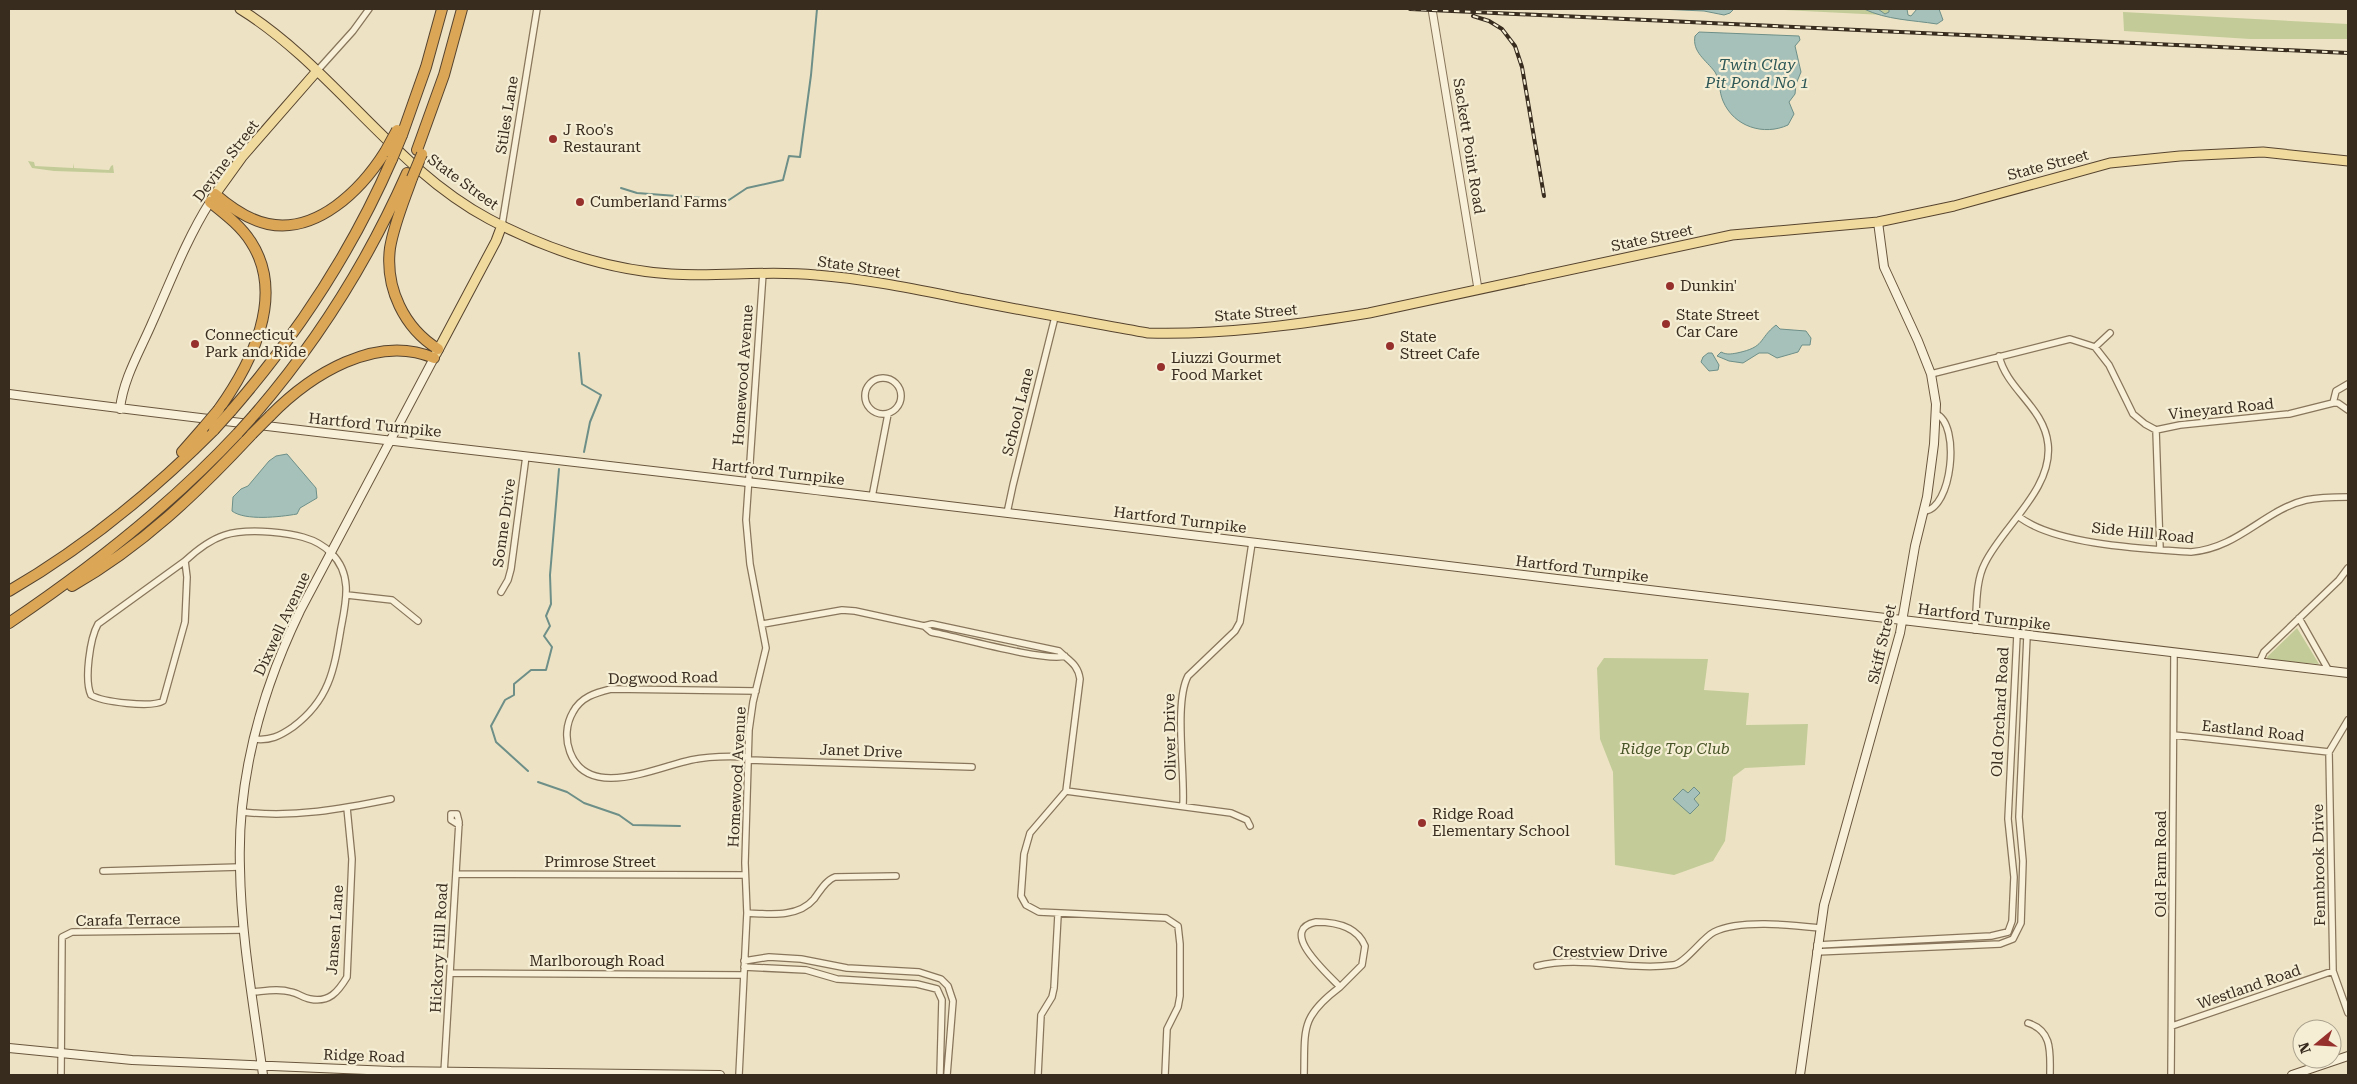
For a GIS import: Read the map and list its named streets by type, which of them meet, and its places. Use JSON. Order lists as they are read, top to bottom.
{
  "streets": {
    "main road": [
      "Devine Street",
      "State Street",
      "Hartford Turnpike",
      "Dixwell Avenue",
      "Skiff Street",
      "Ridge Road"
    ],
    "street": [
      "Stiles Lane",
      "Sackett Point Road",
      "Homewood Avenue",
      "Vineyard Road",
      "School Lane",
      "Sonne Drive",
      "Side Hill Road",
      "Dogwood Road",
      "Old Orchard Road",
      "Eastland Road",
      "Oliver Drive",
      "Janet Drive",
      "Primrose Street",
      "Old Farm Road",
      "Fennbrook Drive",
      "Carafa Terrace",
      "Jansen Lane",
      "Hickory Hill Road",
      "Crestview Drive",
      "Marlborough Road",
      "Westland Road"
    ]
  },
  "crossings": [
    ["Stiles Lane", "State Street"],
    ["Stiles Lane", "Dixwell Avenue"],
    ["Sackett Point Road", "State Street"],
    ["Devine Street", "State Street"],
    ["Devine Street", "Hartford Turnpike"],
    ["State Street", "Homewood Avenue"],
    ["State Street", "School Lane"],
    ["State Street", "Dixwell Avenue"],
    ["State Street", "Skiff Street"],
    ["Homewood Avenue", "Hartford Turnpike"],
    ["Homewood Avenue", "Dogwood Road"],
    ["Homewood Avenue", "Janet Drive"],
    ["Homewood Avenue", "Primrose Street"],
    ["Homewood Avenue", "Marlborough Road"],
    ["School Lane", "Hartford Turnpike"],
    ["Hartford Turnpike", "Sonne Drive"],
    ["Hartford Turnpike", "Dixwell Avenue"],
    ["Hartford Turnpike", "Skiff Street"],
    ["Hartford Turnpike", "Old Orchard Road"],
    ["Hartford Turnpike", "Oliver Drive"],
    ["Hartford Turnpike", "Old Farm Road"],
    ["Dixwell Avenue", "Carafa Terrace"],
    ["Dixwell Avenue", "Jansen Lane"],
    ["Dixwell Avenue", "Ridge Road"],
    ["Skiff Street", "Crestview Drive"],
    ["Dogwood Road", "Janet Drive"],
    ["Eastland Road", "Old Farm Road"],
    ["Eastland Road", "Fennbrook Drive"],
    ["Primrose Street", "Hickory Hill Road"],
    ["Old Farm Road", "Westland Road"],
    ["Fennbrook Drive", "Westland Road"],
    ["Carafa Terrace", "Ridge Road"],
    ["Hickory Hill Road", "Marlborough Road"],
    ["Hickory Hill Road", "Ridge Road"]
  ],
  "water": ["Twin Clay Pit Pond No 1"],
  "parks": ["Ridge Top Club"],
  "places": [
    "J Roo's Restaurant",
    "Cumberland Farms",
    "Dunkin'",
    "State Street Car Care",
    "Connecticut Park and Ride",
    "State Street Cafe",
    "Liuzzi Gourmet Food Market",
    "Ridge Road Elementary School"
  ],
  "north": "left"
}
